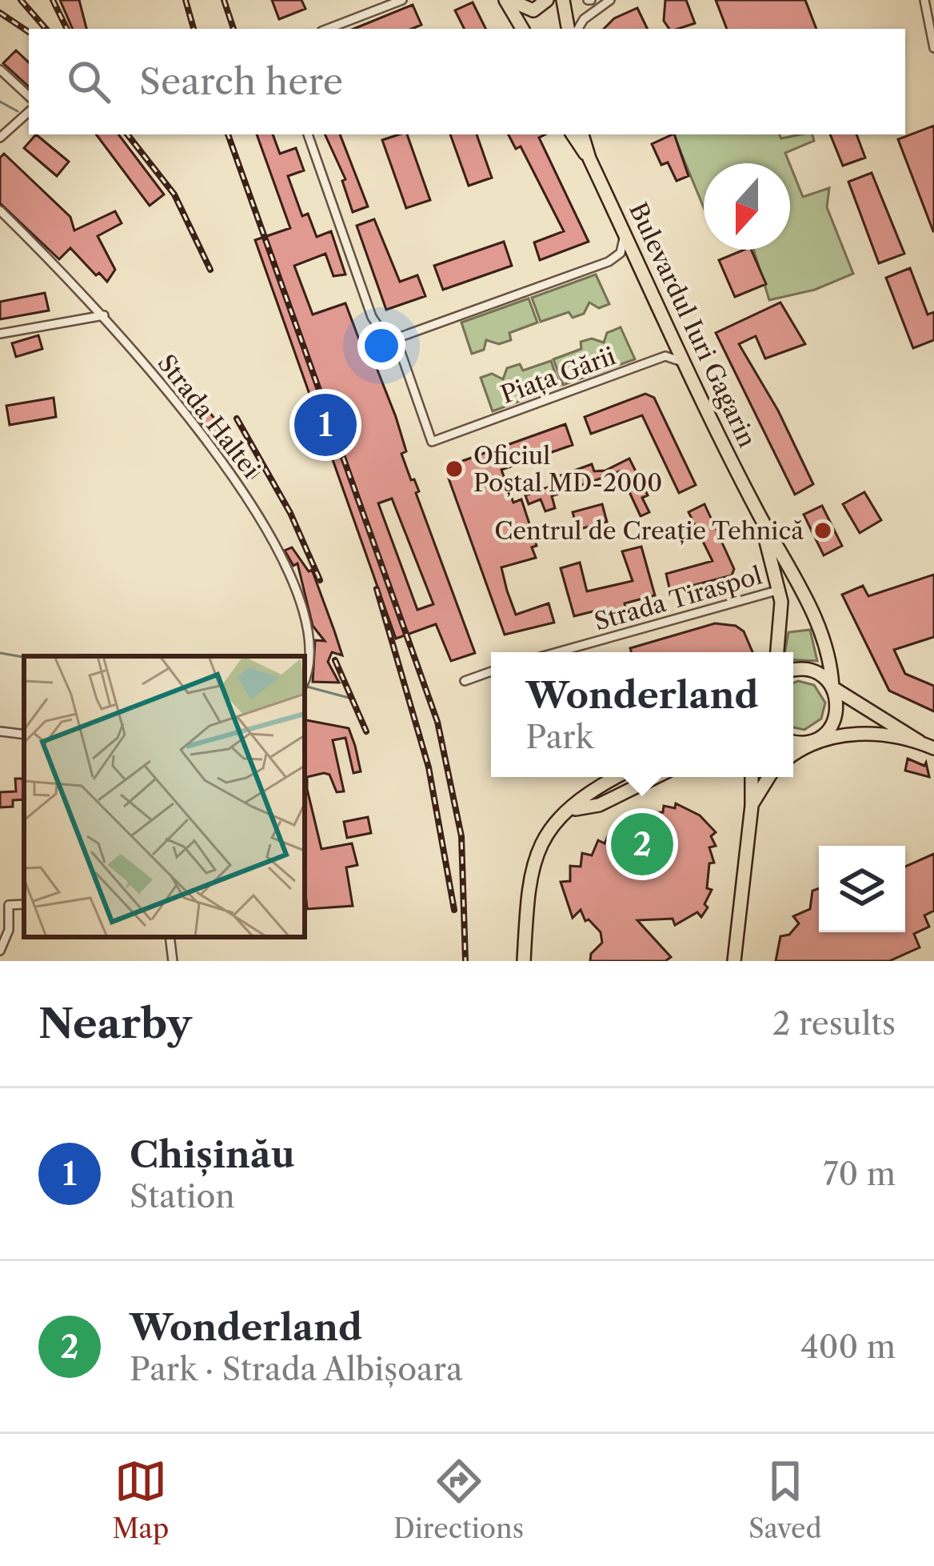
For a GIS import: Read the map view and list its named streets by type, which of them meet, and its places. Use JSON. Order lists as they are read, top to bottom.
{
  "streets": {
    "main road": ["Bulevardul Iuri Gagarin"],
    "street": ["Piața Gării", "Strada Haltei", "Strada Tiraspol"]
  },
  "crossings": [
    ["Bulevardul Iuri Gagarin", "Piața Gării"],
    ["Bulevardul Iuri Gagarin", "Strada Tiraspol"]
  ],
  "places": ["Oficiul Poștal MD-2000", "Centrul de Creație Tehnică"],
  "north": "bottom",
  "page": {
    "search": "Search here",
    "pins": ["1", "2"],
    "popup": ["Wonderland", "Park"],
    "heading": ["Nearby", "2 results"],
    "list": [
      {
        "mark": "1",
        "name": "Chișinău",
        "note": "Station",
        "value": "70 m"
      },
      {
        "mark": "2",
        "name": "Wonderland",
        "note": "Park · Strada Albișoara",
        "value": "400 m"
      }
    ],
    "nav": ["Map", "Directions", "Saved"]
  }
}
